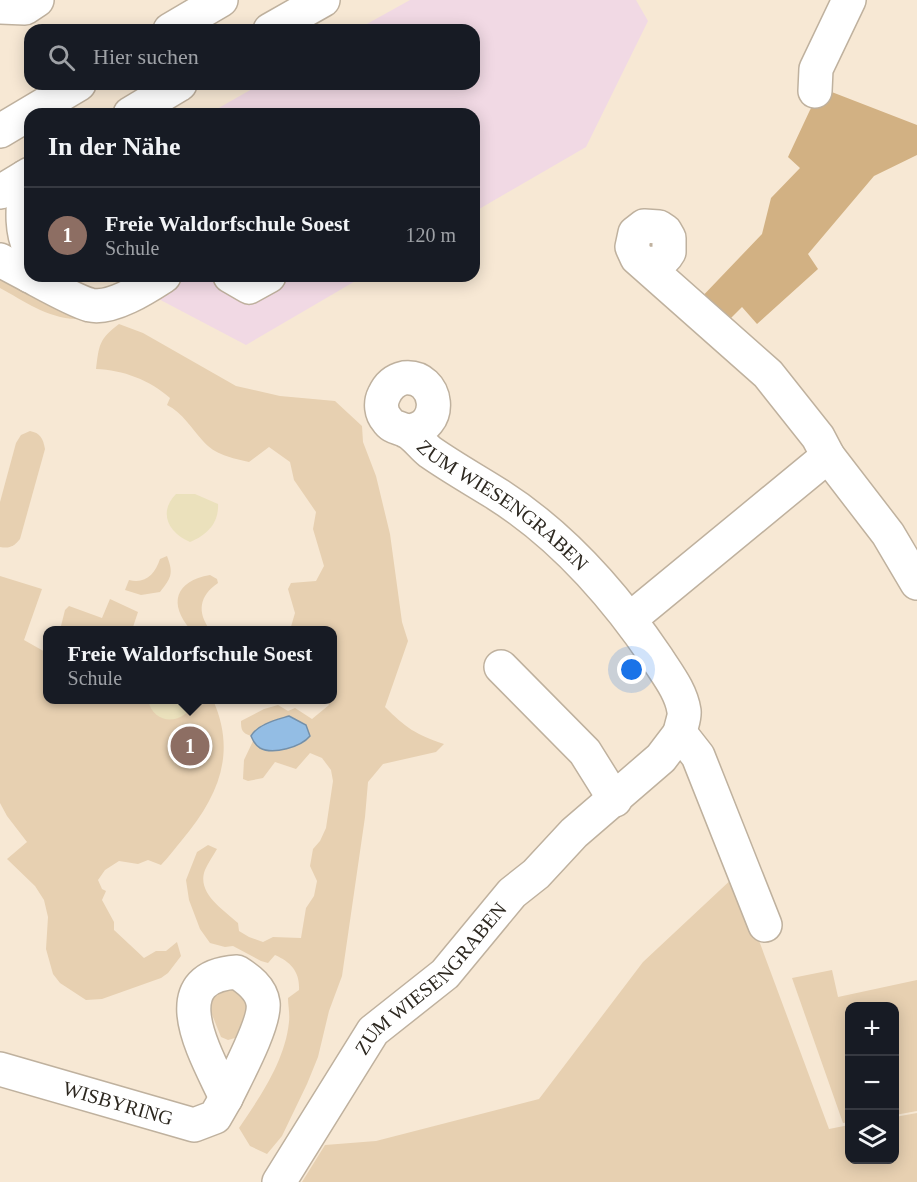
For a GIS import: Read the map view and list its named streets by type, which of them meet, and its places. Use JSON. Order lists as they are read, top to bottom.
{
  "streets": {
    "street": ["ZUM WIESENGRABEN", "WISBYRING"]
  },
  "page": {
    "search": "Hier suchen",
    "heading": "In der Nähe",
    "list": [
      {
        "mark": "1",
        "name": "Freie Waldorfschule Soest",
        "note": "Schule",
        "value": "120 m"
      }
    ],
    "popup": ["Freie Waldorfschule Soest", "Schule"],
    "pins": "1",
    "map_buttons": ["+", "−"]
  }
}
